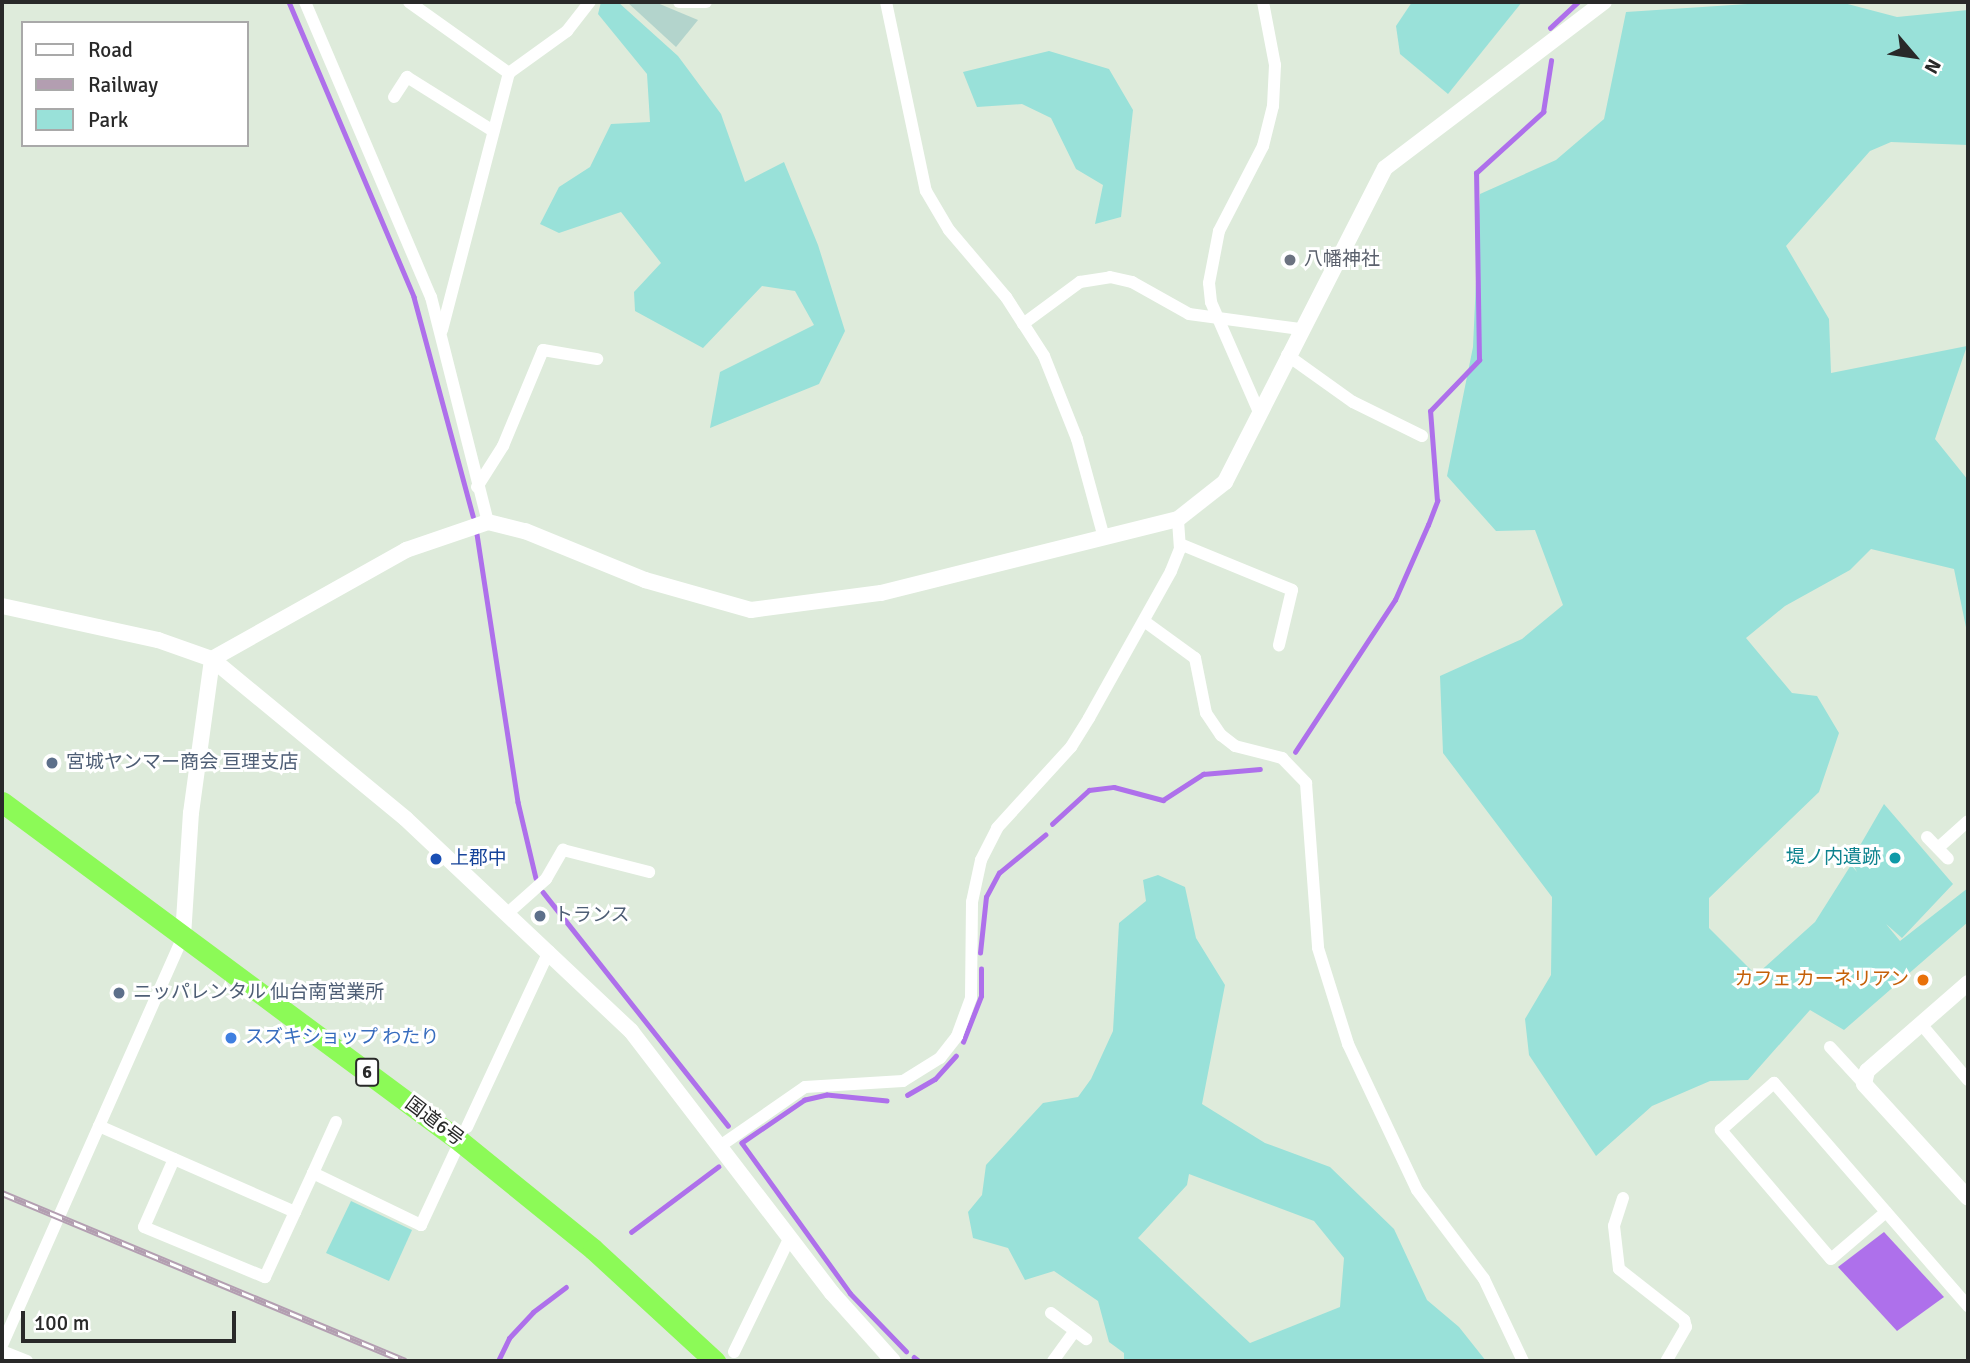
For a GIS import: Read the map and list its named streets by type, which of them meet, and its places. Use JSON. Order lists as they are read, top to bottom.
{
  "streets": {
    "highway": ["6", "国道6号"]
  },
  "places": [
    "八幡神社",
    "宮城ヤンマー商会 亘理支店",
    "堤ノ内遺跡",
    "上郡中",
    "トランス",
    "カフェ カーネリアン",
    "ニッパレンタル 仙台南営業所",
    "スズキショップ わたり"
  ],
  "legend": ["Road", "Railway", "Park"],
  "scale_bar": "100 m",
  "north": "bottom right"
}
